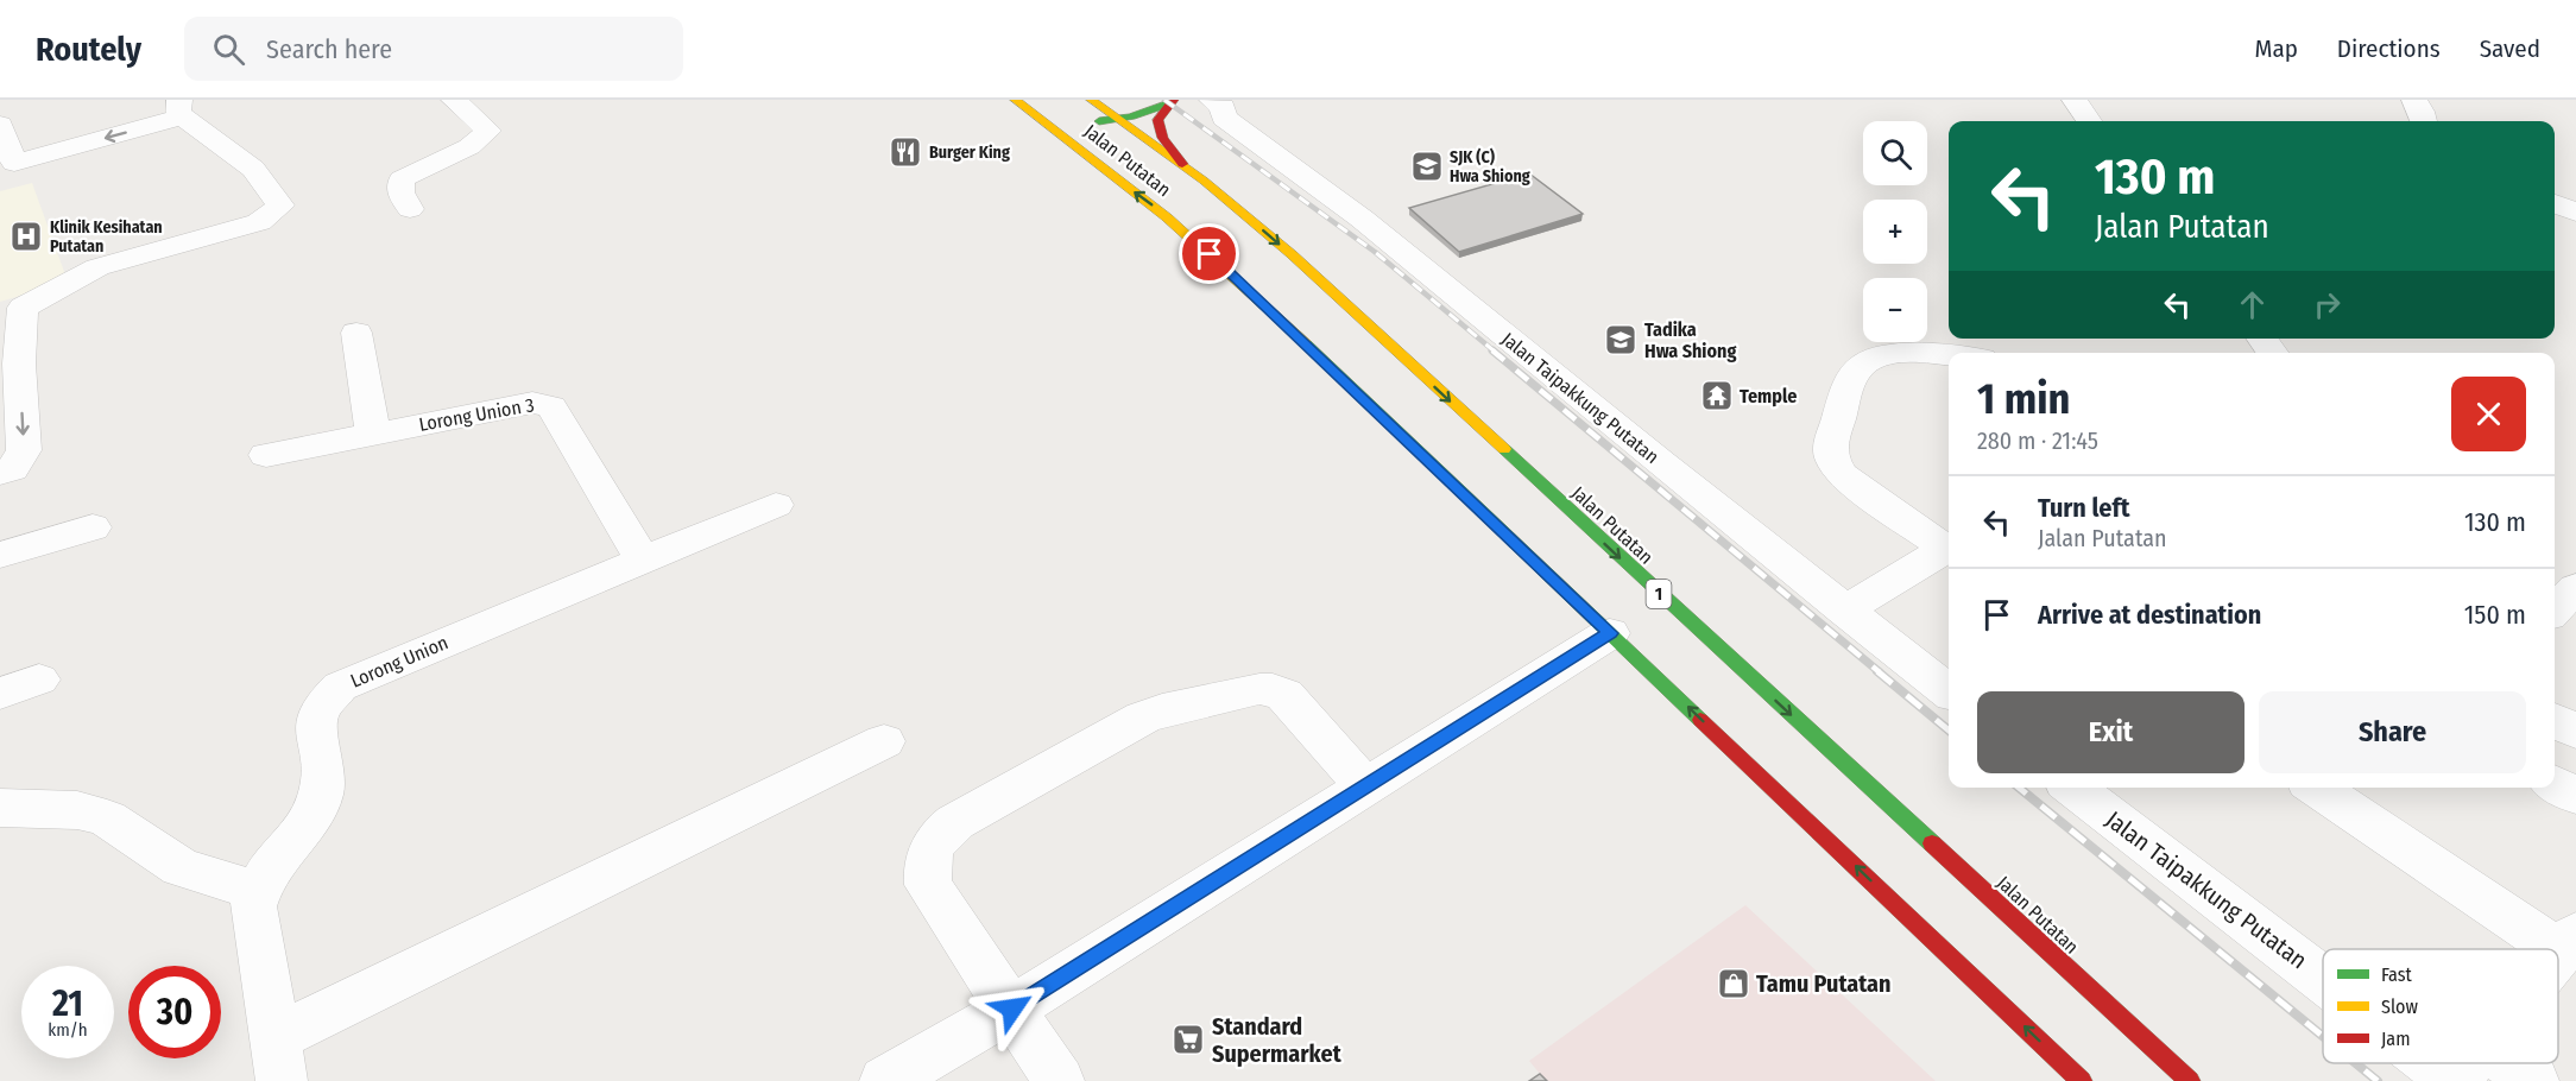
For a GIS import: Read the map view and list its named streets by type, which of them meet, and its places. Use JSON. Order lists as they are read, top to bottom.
{
  "streets": {
    "main road": ["Jalan Putatan", "1"],
    "street": ["Jalan Taipakkung Putatan", "Lorong Union 3", "Lorong Union"]
  },
  "crossings": [
    ["Lorong Union 3", "Lorong Union"]
  ],
  "places": {
    "restaurant": ["Burger King"],
    "school or university": ["SJK (C) Hwa Shiong", "Tadika Hwa Shiong"],
    "hospital": ["Klinik Kesihatan Putatan"],
    "temple": ["Temple"],
    "shop": ["Tamu Putatan"],
    "supermarket": ["Standard Supermarket"]
  },
  "legend": ["Fast", "Slow", "Jam"],
  "page": {
    "header": "Routely",
    "search": "Search here",
    "nav": ["Map", "Directions", "Saved"],
    "map_buttons": ["+", "−"],
    "turn": ["130 m", "Jalan Putatan"],
    "heading": ["1 min", "280 m · 21:45"],
    "list": [
      {
        "name": "Turn left",
        "note": "Jalan Putatan",
        "value": "130 m"
      },
      {
        "name": "Arrive at destination",
        "value": "150 m"
      }
    ],
    "buttons": ["Exit", "Share"],
    "speed": "21 km/h",
    "limit": "30"
  }
}
